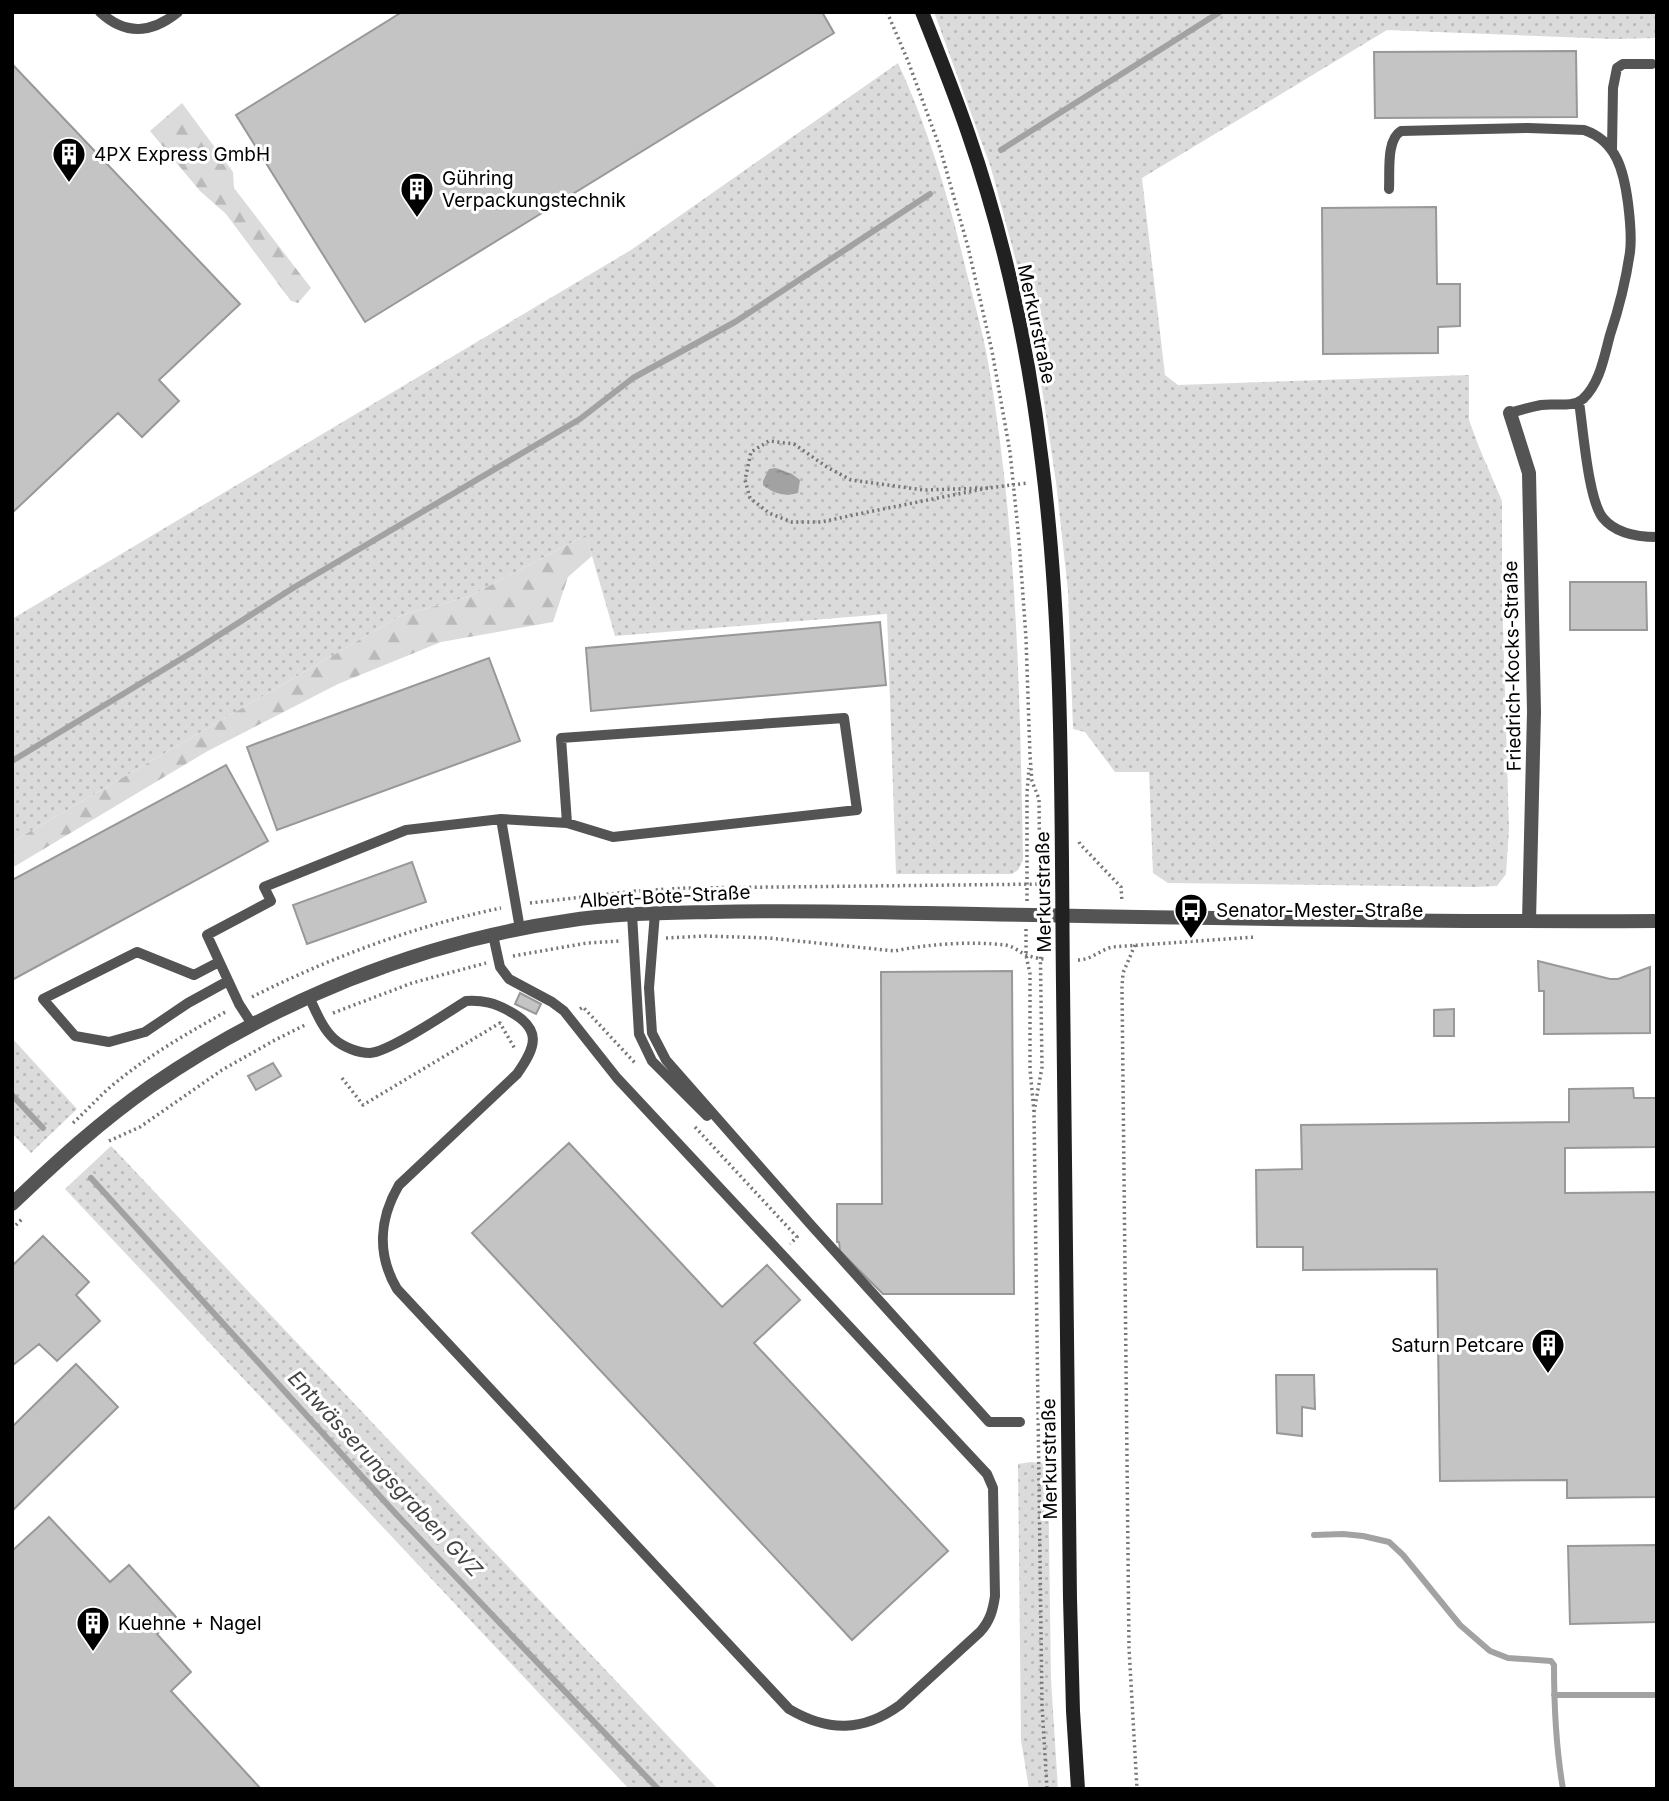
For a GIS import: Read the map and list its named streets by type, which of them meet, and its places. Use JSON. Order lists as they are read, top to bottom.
{
  "streets": {
    "street": ["Merkurstraße", "Friedrich-Kocks-Straße", "Albert-Bote-Straße"]
  },
  "crossings": [
    ["Merkurstraße", "Albert-Bote-Straße"]
  ],
  "water": ["Entwässerungsgraben GVZ"],
  "places": {
    "building": [
      "4PX Express GmbH",
      "Gühring Verpackungstechnik",
      "Saturn Petcare",
      "Kuehne + Nagel"
    ],
    "bus stop": ["Senator-Mester-Straße"]
  }
}
